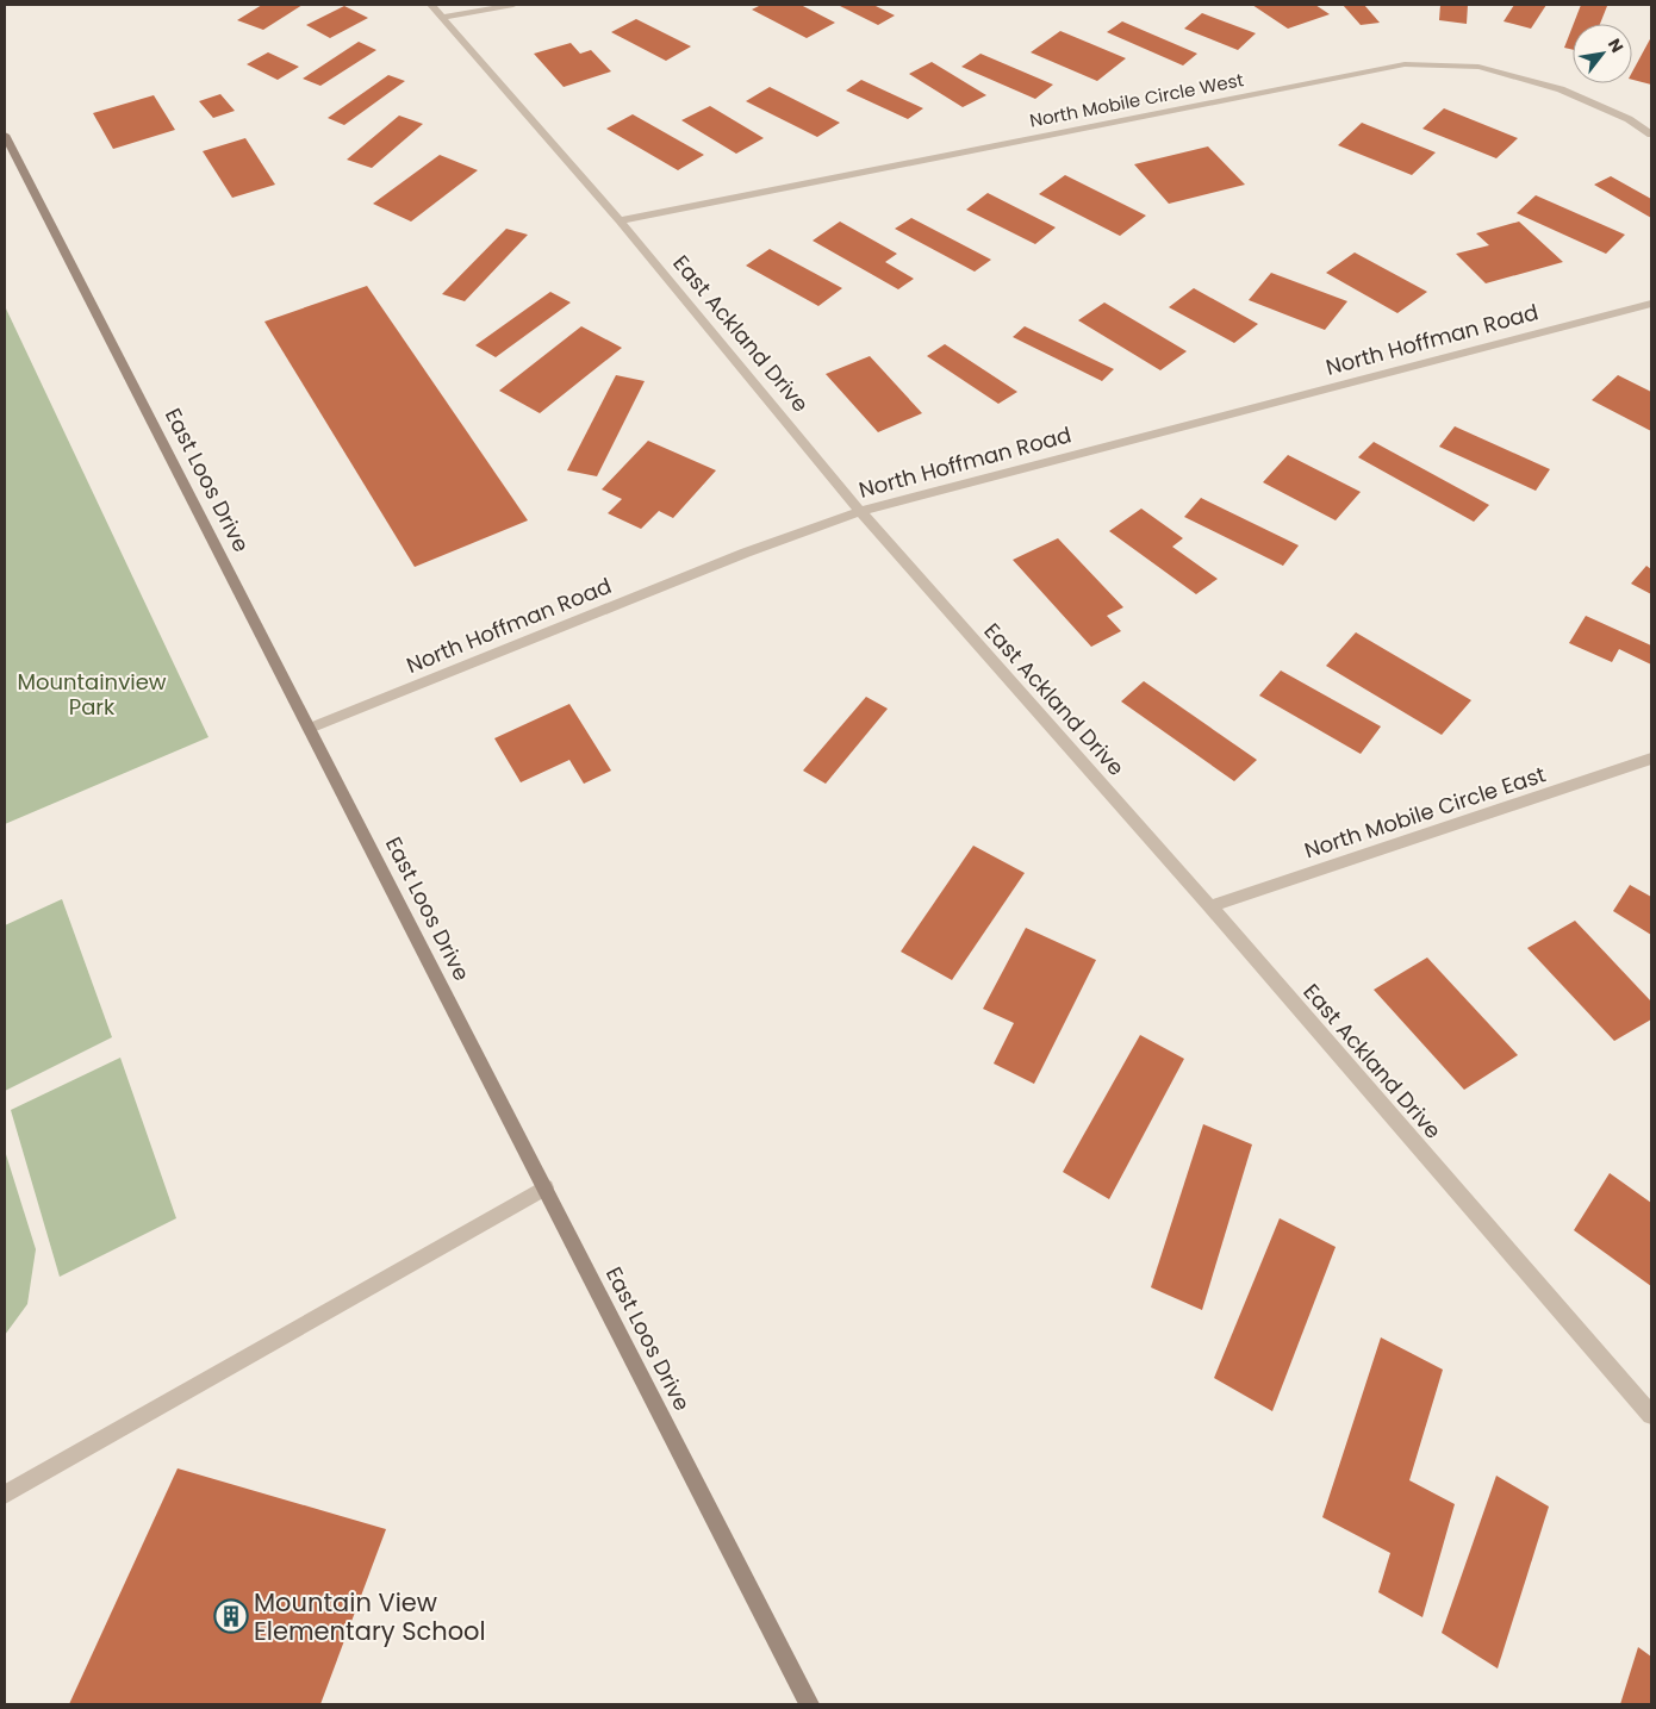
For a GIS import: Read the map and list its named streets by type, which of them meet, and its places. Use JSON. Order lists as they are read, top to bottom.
{
  "streets": {
    "street": [
      "North Mobile Circle West",
      "East Ackland Drive",
      "North Hoffman Road",
      "East Loos Drive",
      "North Mobile Circle East"
    ]
  },
  "crossings": [
    ["North Mobile Circle West", "East Ackland Drive"],
    ["East Ackland Drive", "North Hoffman Road"],
    ["East Ackland Drive", "North Mobile Circle East"],
    ["North Hoffman Road", "East Loos Drive"]
  ],
  "parks": ["Mountainview Park"],
  "places": {
    "building": ["Mountain View Elementary School"]
  },
  "north": "top right"
}
